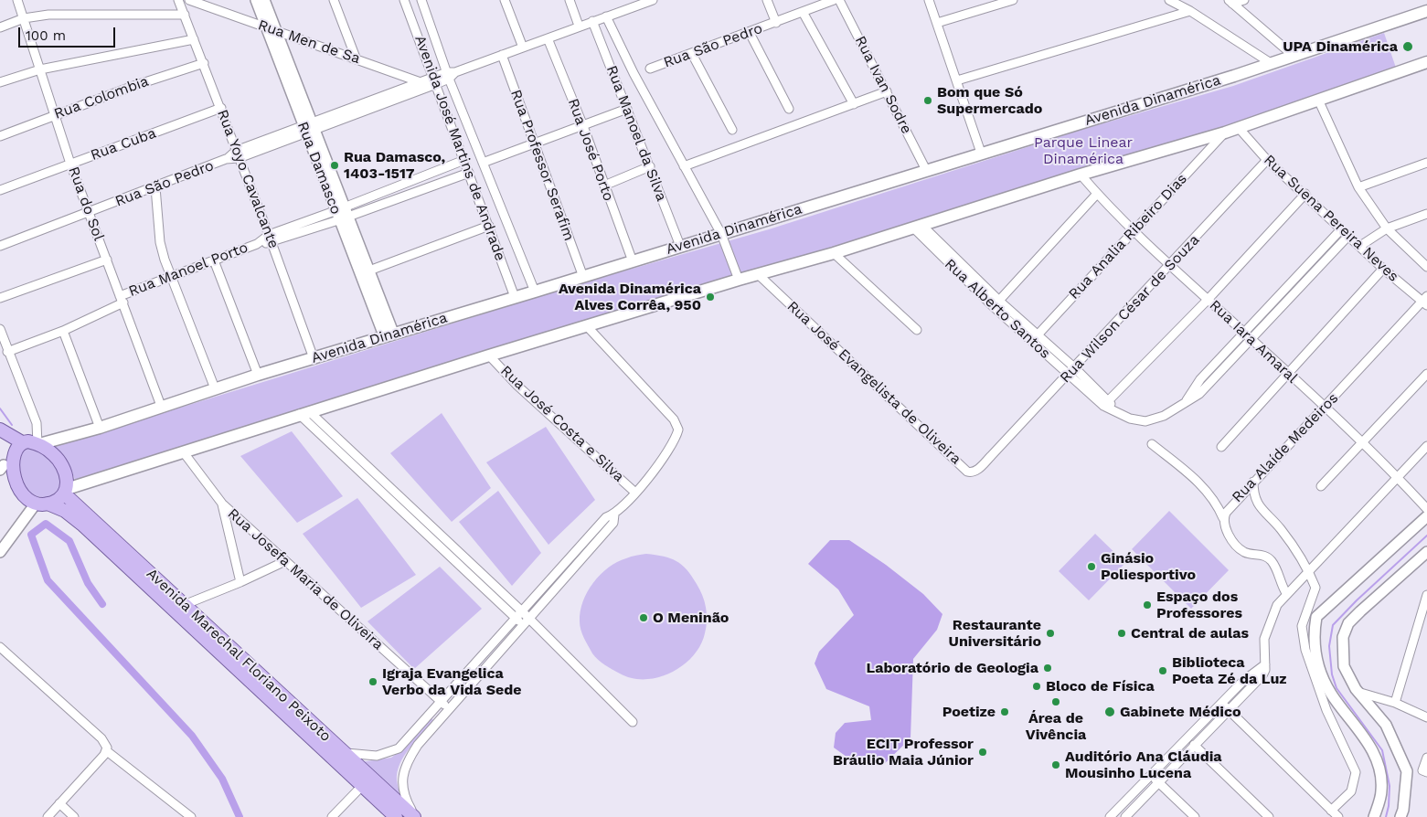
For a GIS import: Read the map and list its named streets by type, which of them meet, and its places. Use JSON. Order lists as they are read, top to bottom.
{
  "streets": {
    "main road": ["Avenida Dinamérica", "Avenida Marechal Floriano Peixoto"],
    "street": [
      "Rua Men de Sa",
      "Rua São Pedro",
      "Rua Ivan Sodre",
      "Rua Colombia",
      "Rua Manoel da Silva",
      "Rua Cuba",
      "Avenida José Martins de Andrade",
      "Rua José Porto",
      "Rua Professor Serafim",
      "Rua Damasco",
      "Rua Yoyo Cavalcante",
      "Rua do Sol",
      "Rua Suena Pereira Neves",
      "Rua Analia Ribeiro Dias",
      "Rua Manoel Porto",
      "Rua Alberto Santos",
      "Rua Wilson César de Souza",
      "Rua Iara Amaral",
      "Rua José Evangelista de Oliveira",
      "Rua José Costa e Silva",
      "Rua Alaíde Medeiros",
      "Rua Josefa Maria de Oliveira"
    ]
  },
  "crossings": [
    ["Rua Men de Sa", "Rua São Pedro"],
    ["Rua Men de Sa", "Rua Damasco"],
    ["Rua São Pedro", "Rua Manoel da Silva"],
    ["Rua São Pedro", "Avenida José Martins de Andrade"],
    ["Rua São Pedro", "Rua José Porto"],
    ["Rua São Pedro", "Rua Professor Serafim"],
    ["Rua São Pedro", "Rua Damasco"],
    ["Rua São Pedro", "Rua Yoyo Cavalcante"],
    ["Rua São Pedro", "Rua do Sol"],
    ["Rua Ivan Sodre", "Avenida Dinamérica"],
    ["Rua Colombia", "Rua Yoyo Cavalcante"],
    ["Rua Colombia", "Rua do Sol"],
    ["Avenida Dinamérica", "Rua Manoel da Silva"],
    ["Avenida Dinamérica", "Avenida José Martins de Andrade"],
    ["Avenida Dinamérica", "Rua José Porto"],
    ["Avenida Dinamérica", "Rua Professor Serafim"],
    ["Avenida Dinamérica", "Rua Damasco"],
    ["Avenida Dinamérica", "Rua Yoyo Cavalcante"],
    ["Avenida Dinamérica", "Rua do Sol"],
    ["Avenida Dinamérica", "Avenida Marechal Floriano Peixoto"],
    ["Rua Cuba", "Rua Yoyo Cavalcante"],
    ["Rua Cuba", "Rua do Sol"],
    ["Avenida José Martins de Andrade", "Rua Manoel Porto"],
    ["Rua Damasco", "Rua Manoel Porto"],
    ["Rua Yoyo Cavalcante", "Rua Manoel Porto"],
    ["Rua do Sol", "Rua Manoel Porto"],
    ["Rua Suena Pereira Neves", "Rua Wilson César de Souza"],
    ["Rua Suena Pereira Neves", "Rua Alaíde Medeiros"],
    ["Rua Analia Ribeiro Dias", "Rua Alberto Santos"],
    ["Rua Analia Ribeiro Dias", "Rua Iara Amaral"],
    ["Rua Alberto Santos", "Rua Wilson César de Souza"],
    ["Rua Wilson César de Souza", "Rua Iara Amaral"],
    ["Rua Wilson César de Souza", "Rua José Evangelista de Oliveira"],
    ["Rua Iara Amaral", "Rua Alaíde Medeiros"]
  ],
  "parks": ["Parque Linear Dinamérica"],
  "places": [
    "UPA Dinamérica",
    "Bom que Só Supermercado",
    "Rua Damasco, 1403-1517",
    "Avenida Dinamérica Alves Corrêa, 950",
    "Ginásio Poliesportivo",
    "Espaço dos Professores",
    "O Meninão",
    "Restaurante Universitário",
    "Central de aulas",
    "Laboratório de Geologia",
    "Biblioteca Poeta Zé da Luz",
    "Igraja Evangelica Verbo da Vida Sede",
    "Bloco de Física",
    "Área de Vivência",
    "Poetize",
    "Gabinete Médico",
    "ECIT Professor Bráulio Maia Júnior",
    "Auditório Ana Cláudia Mousinho Lucena"
  ],
  "scale_bar": "100 m"
}
